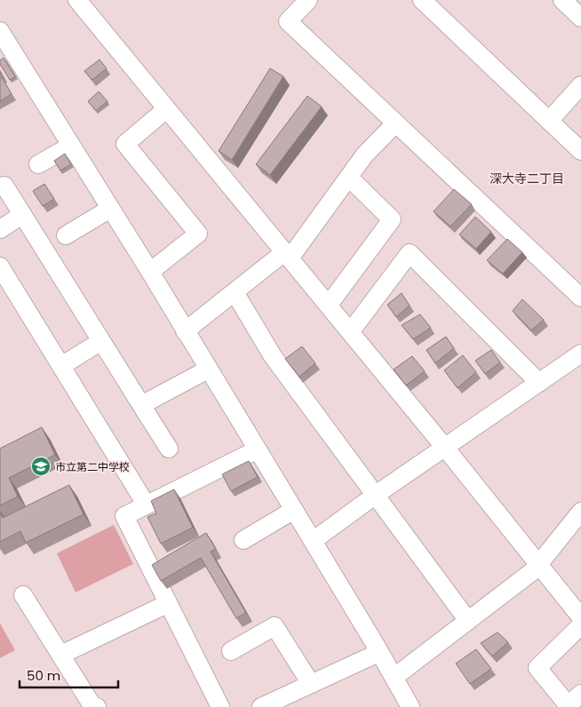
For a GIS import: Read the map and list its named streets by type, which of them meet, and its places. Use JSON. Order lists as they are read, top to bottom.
{
  "districts": ["深大寺二丁目"],
  "places": {
    "school or university": ["市立第二中学校"]
  },
  "scale_bar": "50 m"
}
